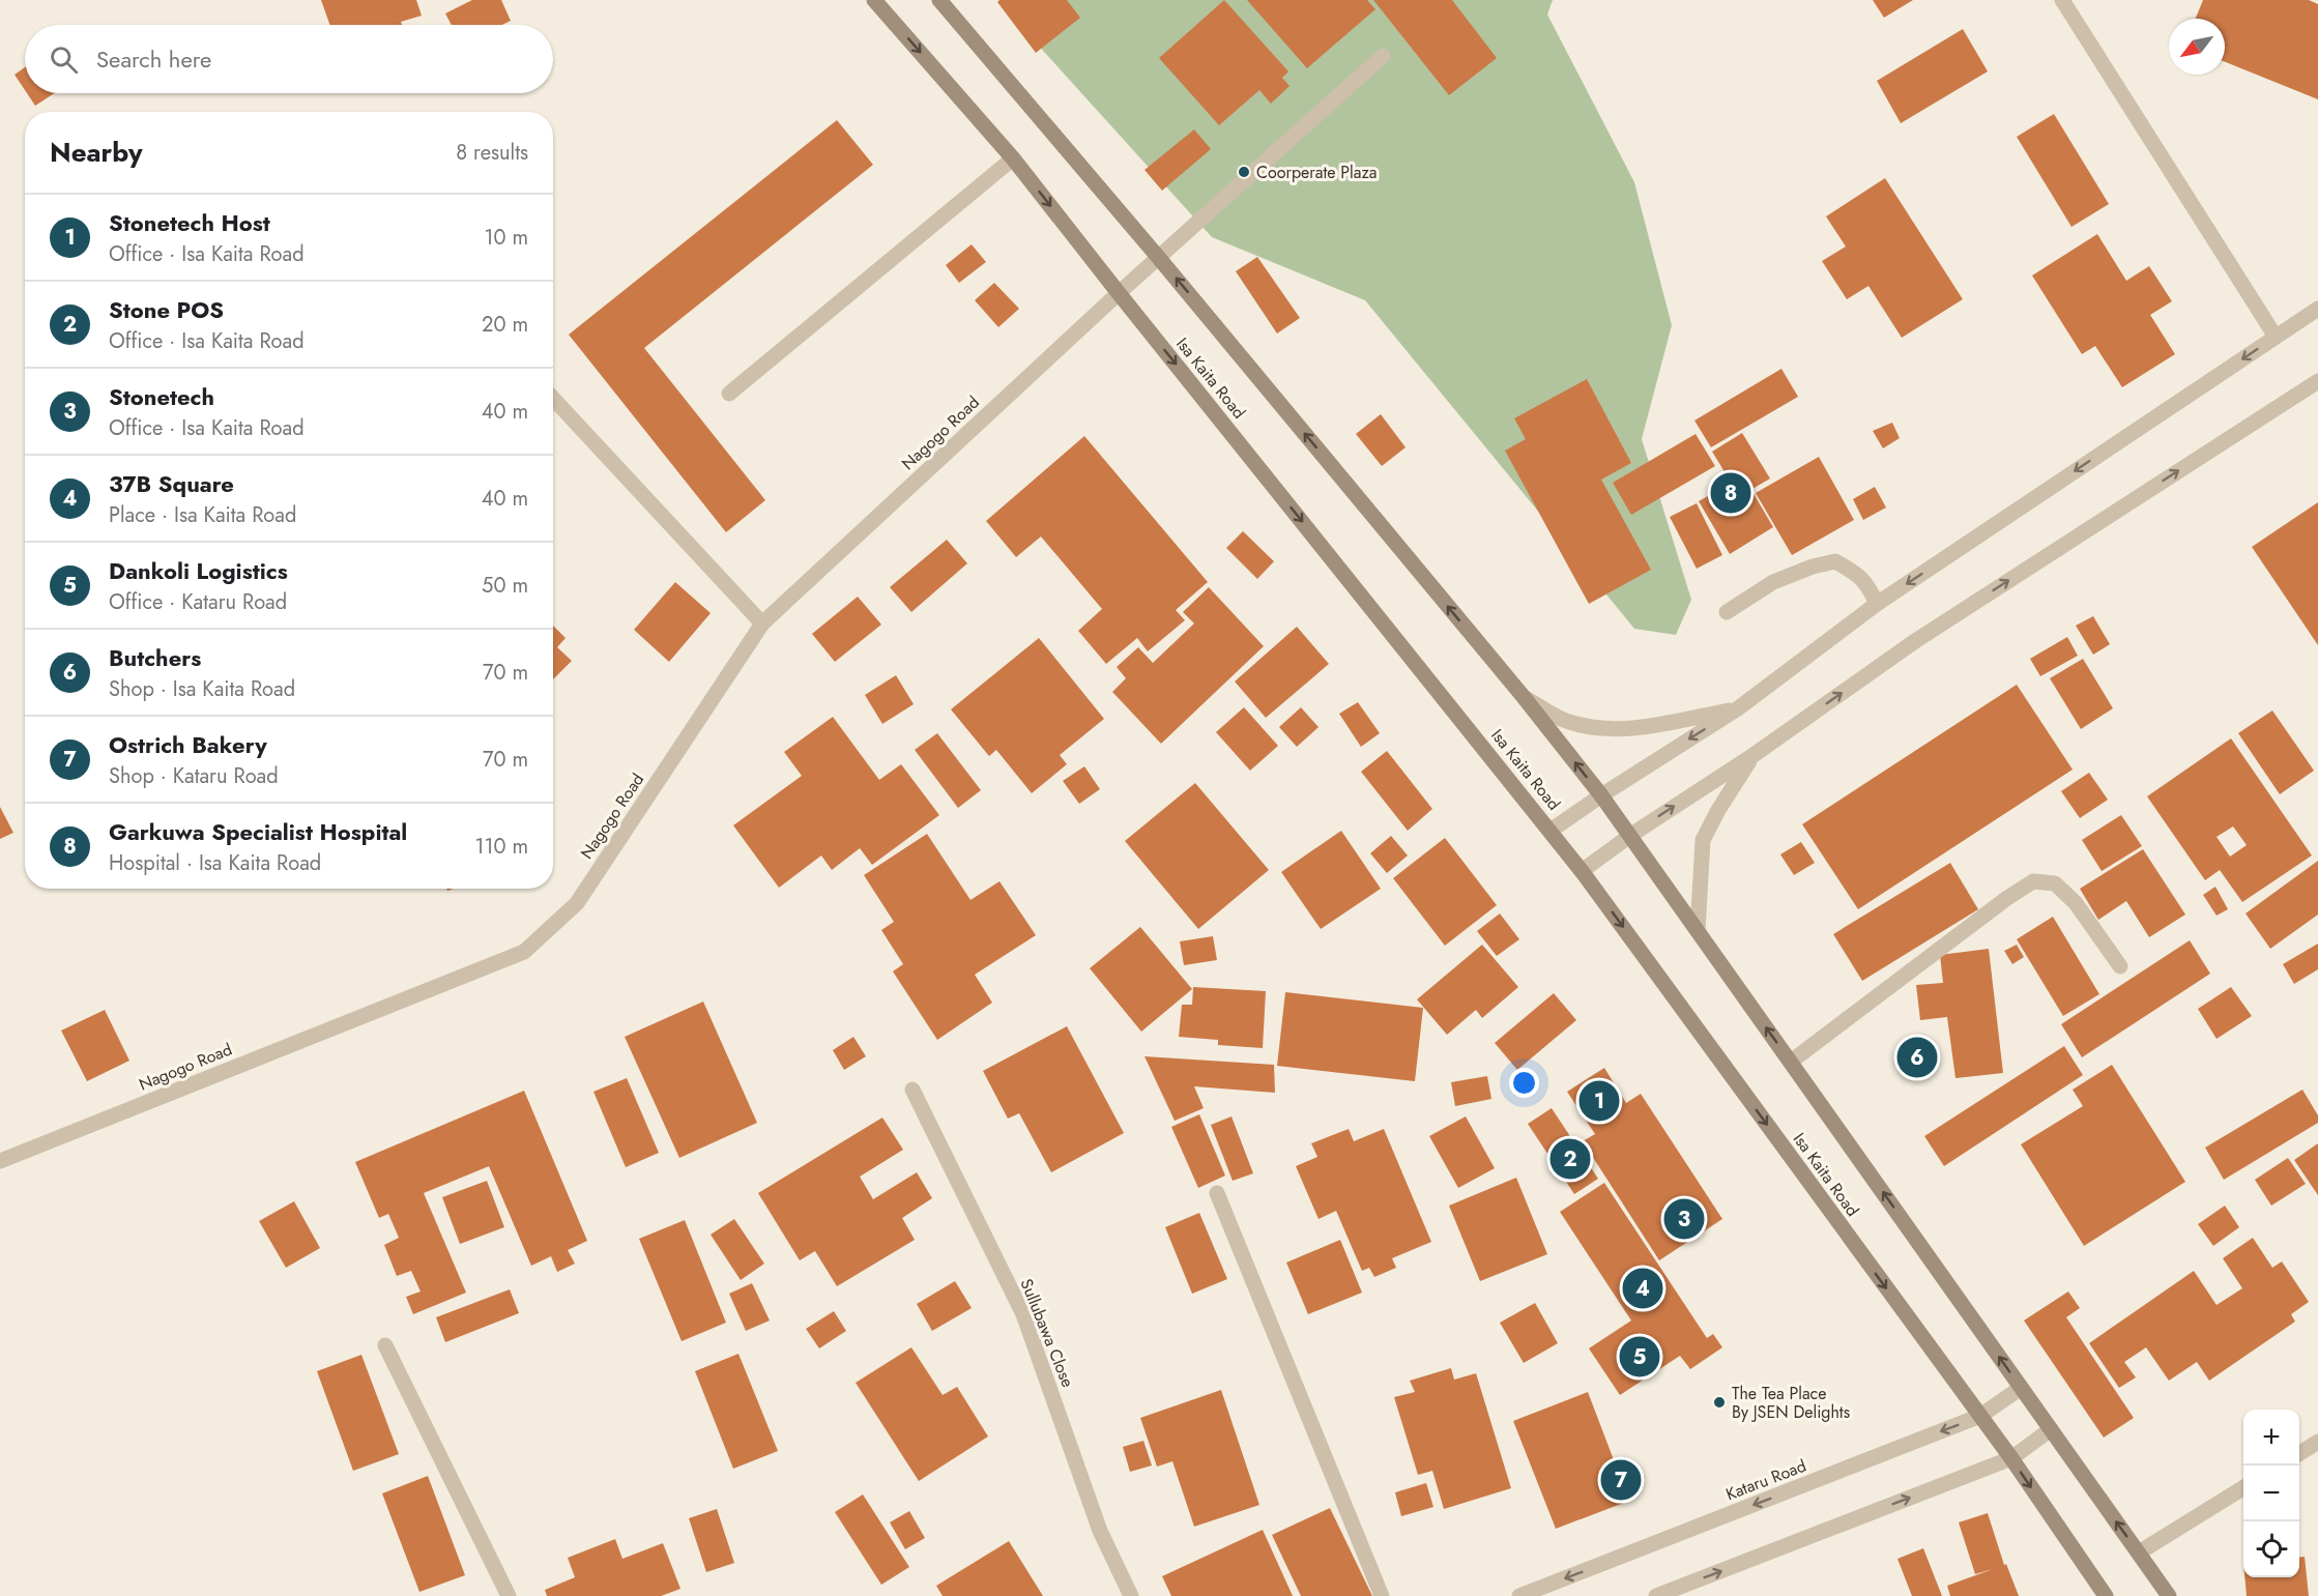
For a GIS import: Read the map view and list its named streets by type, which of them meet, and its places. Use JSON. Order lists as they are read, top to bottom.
{
  "streets": {
    "main road": ["Isa Kaita Road"],
    "street": ["Nagogo Road", "Sullubawa Close", "Kataru Road"]
  },
  "crossings": [
    ["Isa Kaita Road", "Nagogo Road"],
    ["Isa Kaita Road", "Kataru Road"]
  ],
  "places": ["Coorperate Plaza", "The Tea Place By JSEN Delights"],
  "north": "bottom left",
  "page": {
    "search": "Search here",
    "heading": ["Nearby", "8 results"],
    "list": [
      {
        "mark": "1",
        "name": "Stonetech Host",
        "note": "Office · Isa Kaita Road",
        "value": "10 m"
      },
      {
        "mark": "2",
        "name": "Stone POS",
        "note": "Office · Isa Kaita Road",
        "value": "20 m"
      },
      {
        "mark": "3",
        "name": "Stonetech",
        "note": "Office · Isa Kaita Road",
        "value": "40 m"
      },
      {
        "mark": "4",
        "name": "37B Square",
        "note": "Place · Isa Kaita Road",
        "value": "40 m"
      },
      {
        "mark": "5",
        "name": "Dankoli Logistics",
        "note": "Office · Kataru Road",
        "value": "50 m"
      },
      {
        "mark": "6",
        "name": "Butchers",
        "note": "Shop · Isa Kaita Road",
        "value": "70 m"
      },
      {
        "mark": "7",
        "name": "Ostrich Bakery",
        "note": "Shop · Kataru Road",
        "value": "70 m"
      },
      {
        "mark": "8",
        "name": "Garkuwa Specialist Hospital",
        "note": "Hospital · Isa Kaita Road",
        "value": "110 m"
      }
    ],
    "pins": [
      "8",
      "6",
      "1",
      "2",
      "3",
      "4",
      "5",
      "7"
    ],
    "map_buttons": ["+", "−"]
  }
}
